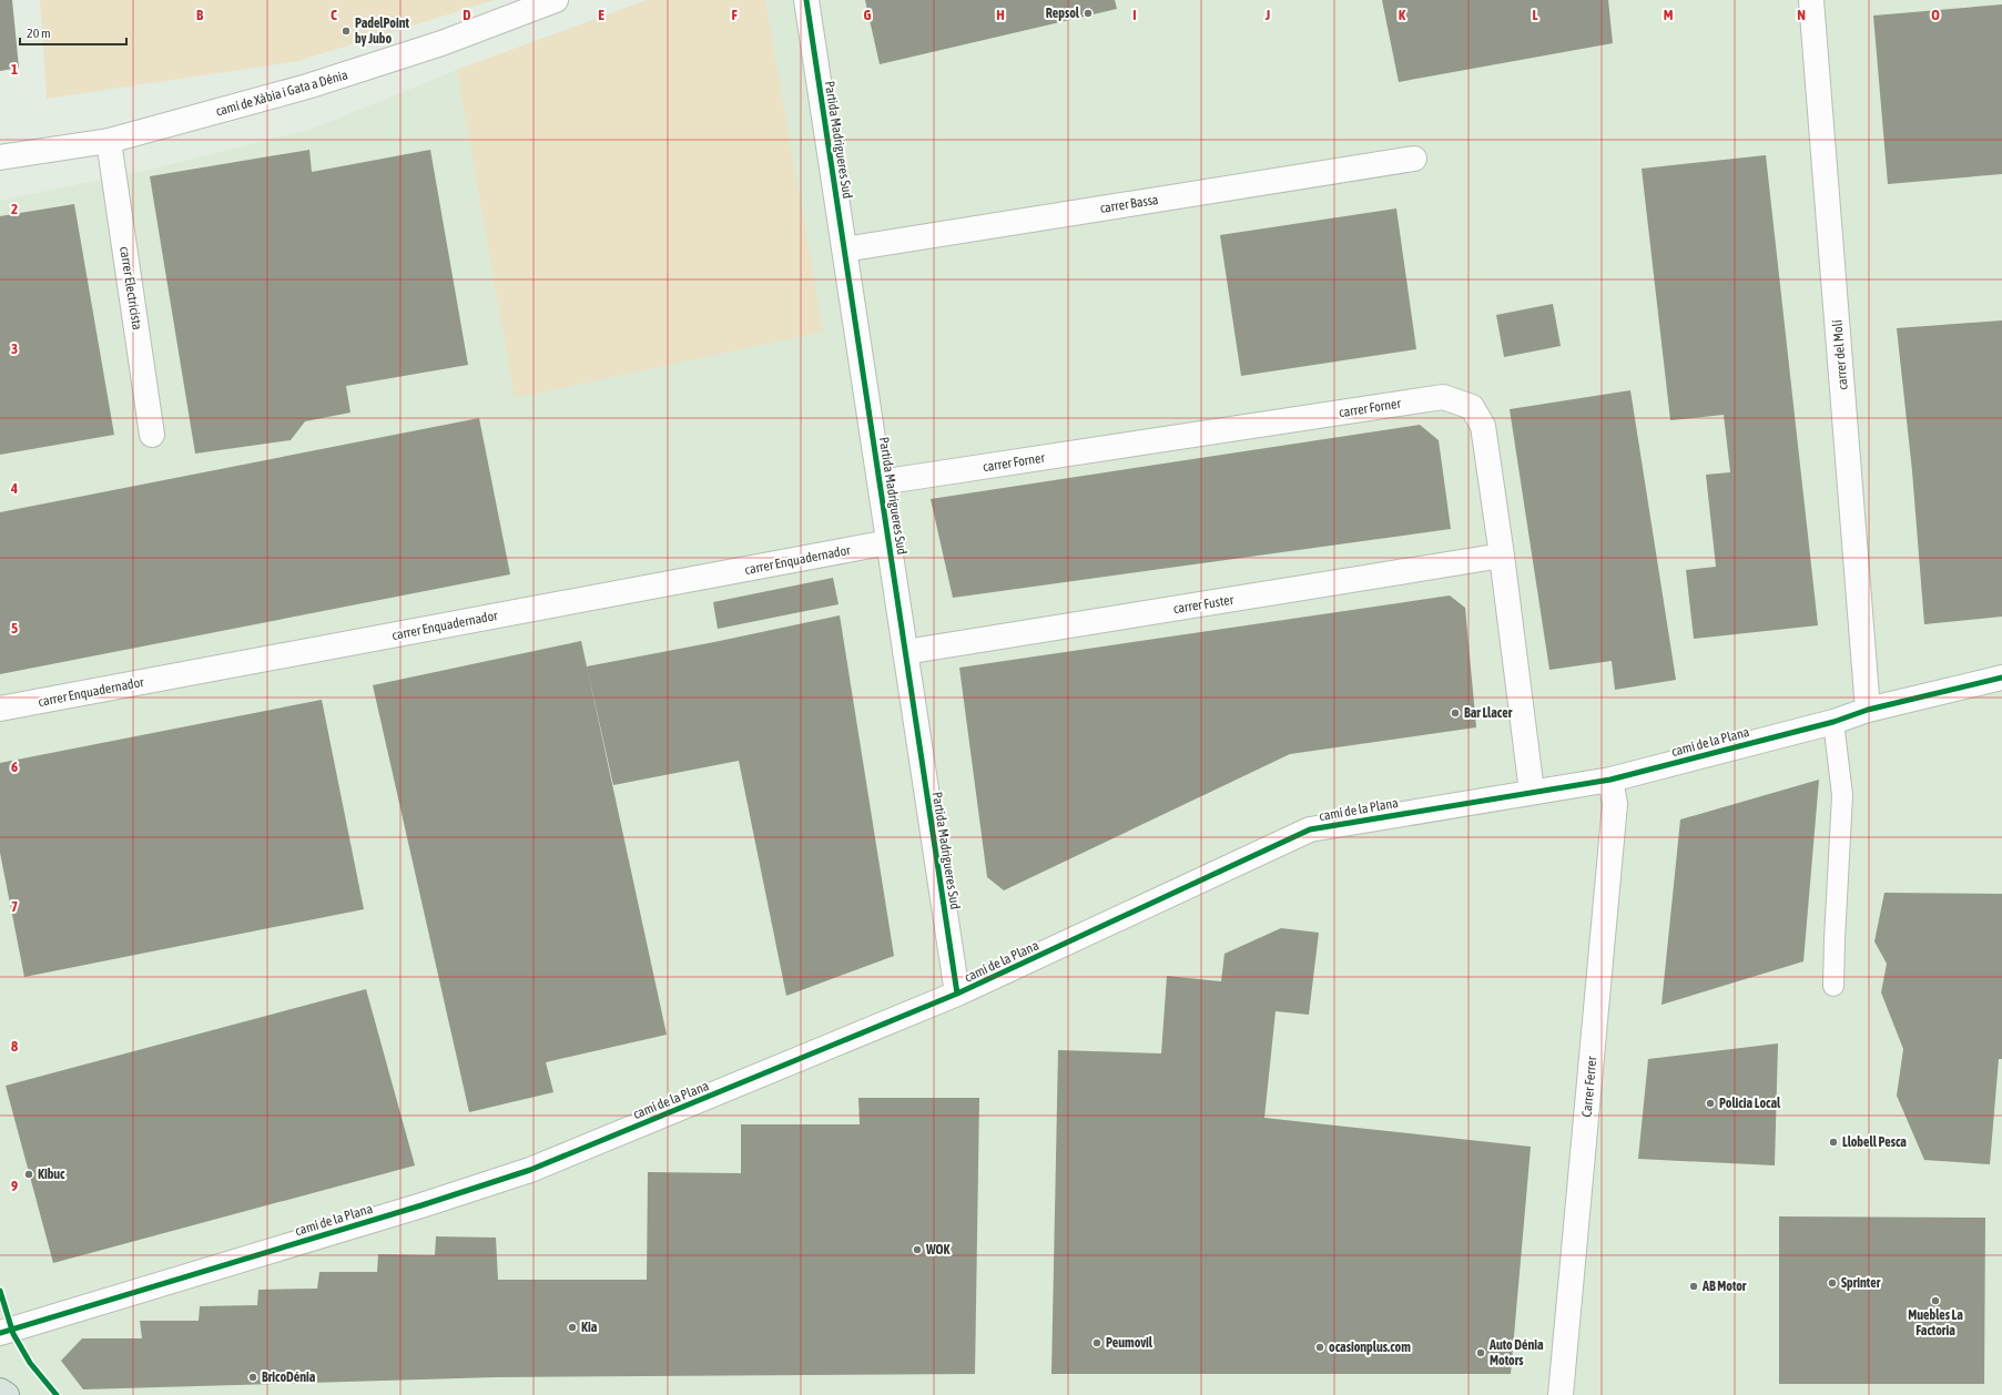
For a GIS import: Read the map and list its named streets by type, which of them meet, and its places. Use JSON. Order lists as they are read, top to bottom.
{
  "streets": {
    "street": [
      "camí de Xàbia i Gata a Dénia",
      "Partida Madrigueres Sud",
      "carrer Bassa",
      "carrer Electricista",
      "carrer del Molí",
      "carrer Forner",
      "carrer Enquadernador",
      "carrer Fuster",
      "camí de la Plana",
      "Carrer Ferrer"
    ]
  },
  "crossings": [
    ["camí de Xàbia i Gata a Dénia", "carrer Electricista"],
    ["Partida Madrigueres Sud", "carrer Bassa"],
    ["Partida Madrigueres Sud", "carrer Forner"],
    ["Partida Madrigueres Sud", "carrer Enquadernador"],
    ["Partida Madrigueres Sud", "carrer Fuster"],
    ["Partida Madrigueres Sud", "camí de la Plana"],
    ["carrer del Molí", "camí de la Plana"],
    ["carrer Forner", "carrer Fuster"],
    ["carrer Forner", "camí de la Plana"],
    ["camí de la Plana", "Carrer Ferrer"]
  ],
  "places": [
    "Repsol",
    "PadelPoint by Jubo",
    "Bar Llacer",
    "Policia Local",
    "Llobell Pesca",
    "Kibuc",
    "WOK",
    "Sprinter",
    "AB Motor",
    "Muebles La Factoria",
    "Kia",
    "Peumovil",
    "ocasionplus.com",
    "Auto Dénia Motors",
    "BricoDénia"
  ],
  "scale_bar": "20 m",
  "grid": {
    "columns": [
      "B",
      "C",
      "D",
      "E",
      "F",
      "G",
      "H",
      "I",
      "J",
      "K",
      "L",
      "M",
      "N",
      "O"
    ],
    "rows": [
      "1",
      "2",
      "3",
      "4",
      "5",
      "6",
      "7",
      "8",
      "9"
    ]
  }
}
